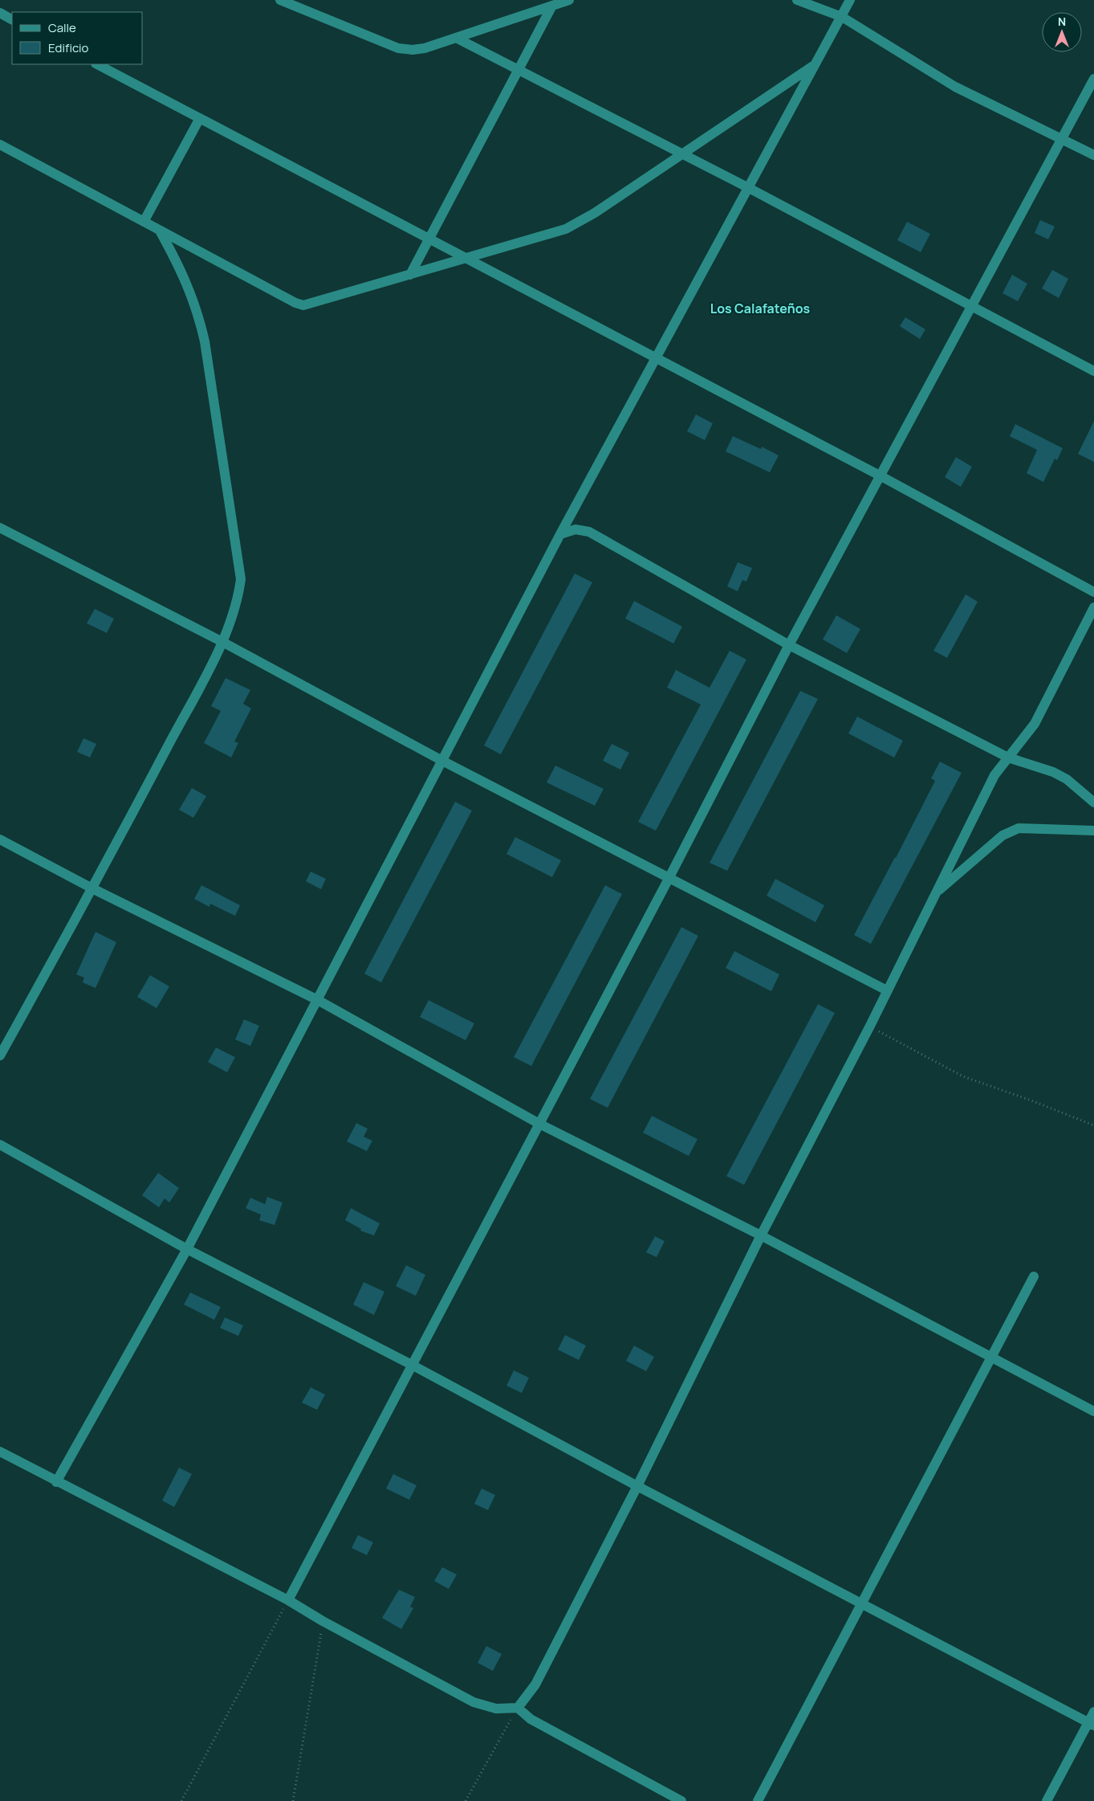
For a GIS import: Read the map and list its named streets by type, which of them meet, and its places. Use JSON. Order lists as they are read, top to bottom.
{
  "districts": ["Los Calafateños"],
  "legend": ["Calle", "Edificio"],
  "north": "top"
}
